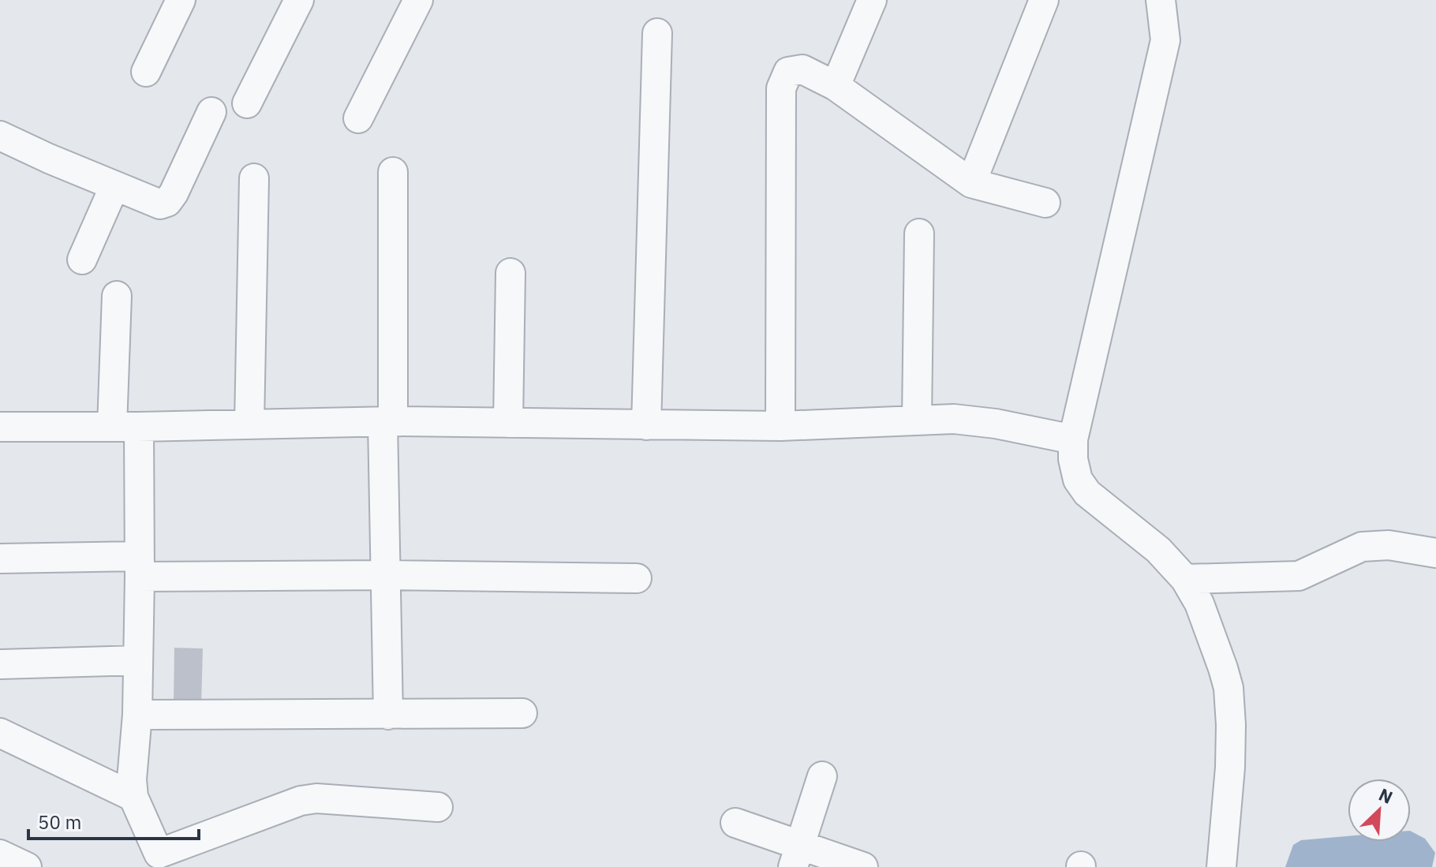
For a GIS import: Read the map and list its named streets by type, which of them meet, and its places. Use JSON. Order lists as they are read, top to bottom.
{
  "scale_bar": "50 m",
  "north": "top right"
}
